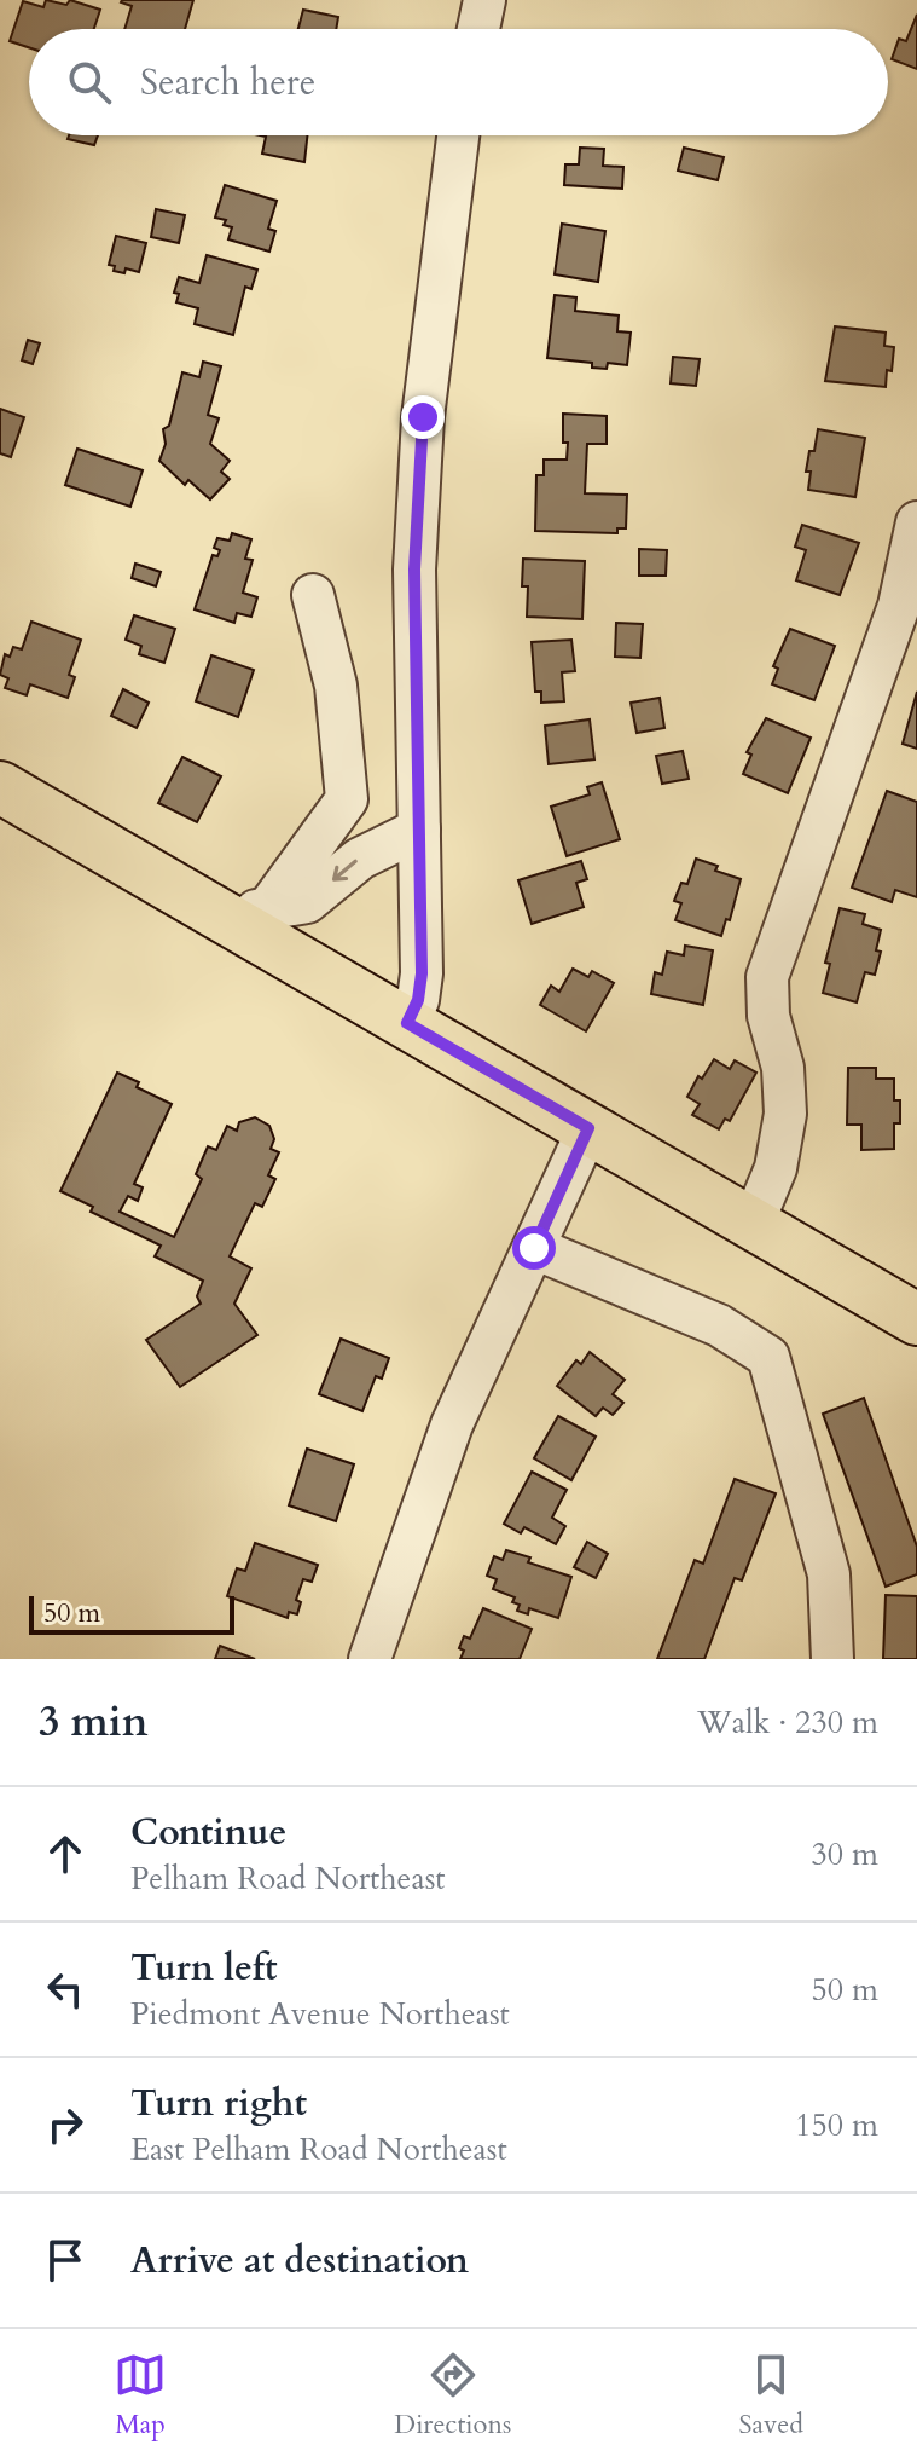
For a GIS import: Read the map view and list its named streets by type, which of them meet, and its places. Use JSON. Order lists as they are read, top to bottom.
{
  "scale_bar": "50 m",
  "page": {
    "search": "Search here",
    "scale": "50 m",
    "heading": ["3 min", "Walk · 230 m"],
    "list": [
      ["Continue", "Pelham Road Northeast", "30 m"],
      ["Turn left", "Piedmont Avenue Northeast", "50 m"],
      ["Turn right", "East Pelham Road Northeast", "150 m"],
      "Arrive at destination"
    ],
    "nav": ["Map", "Directions", "Saved"]
  }
}
